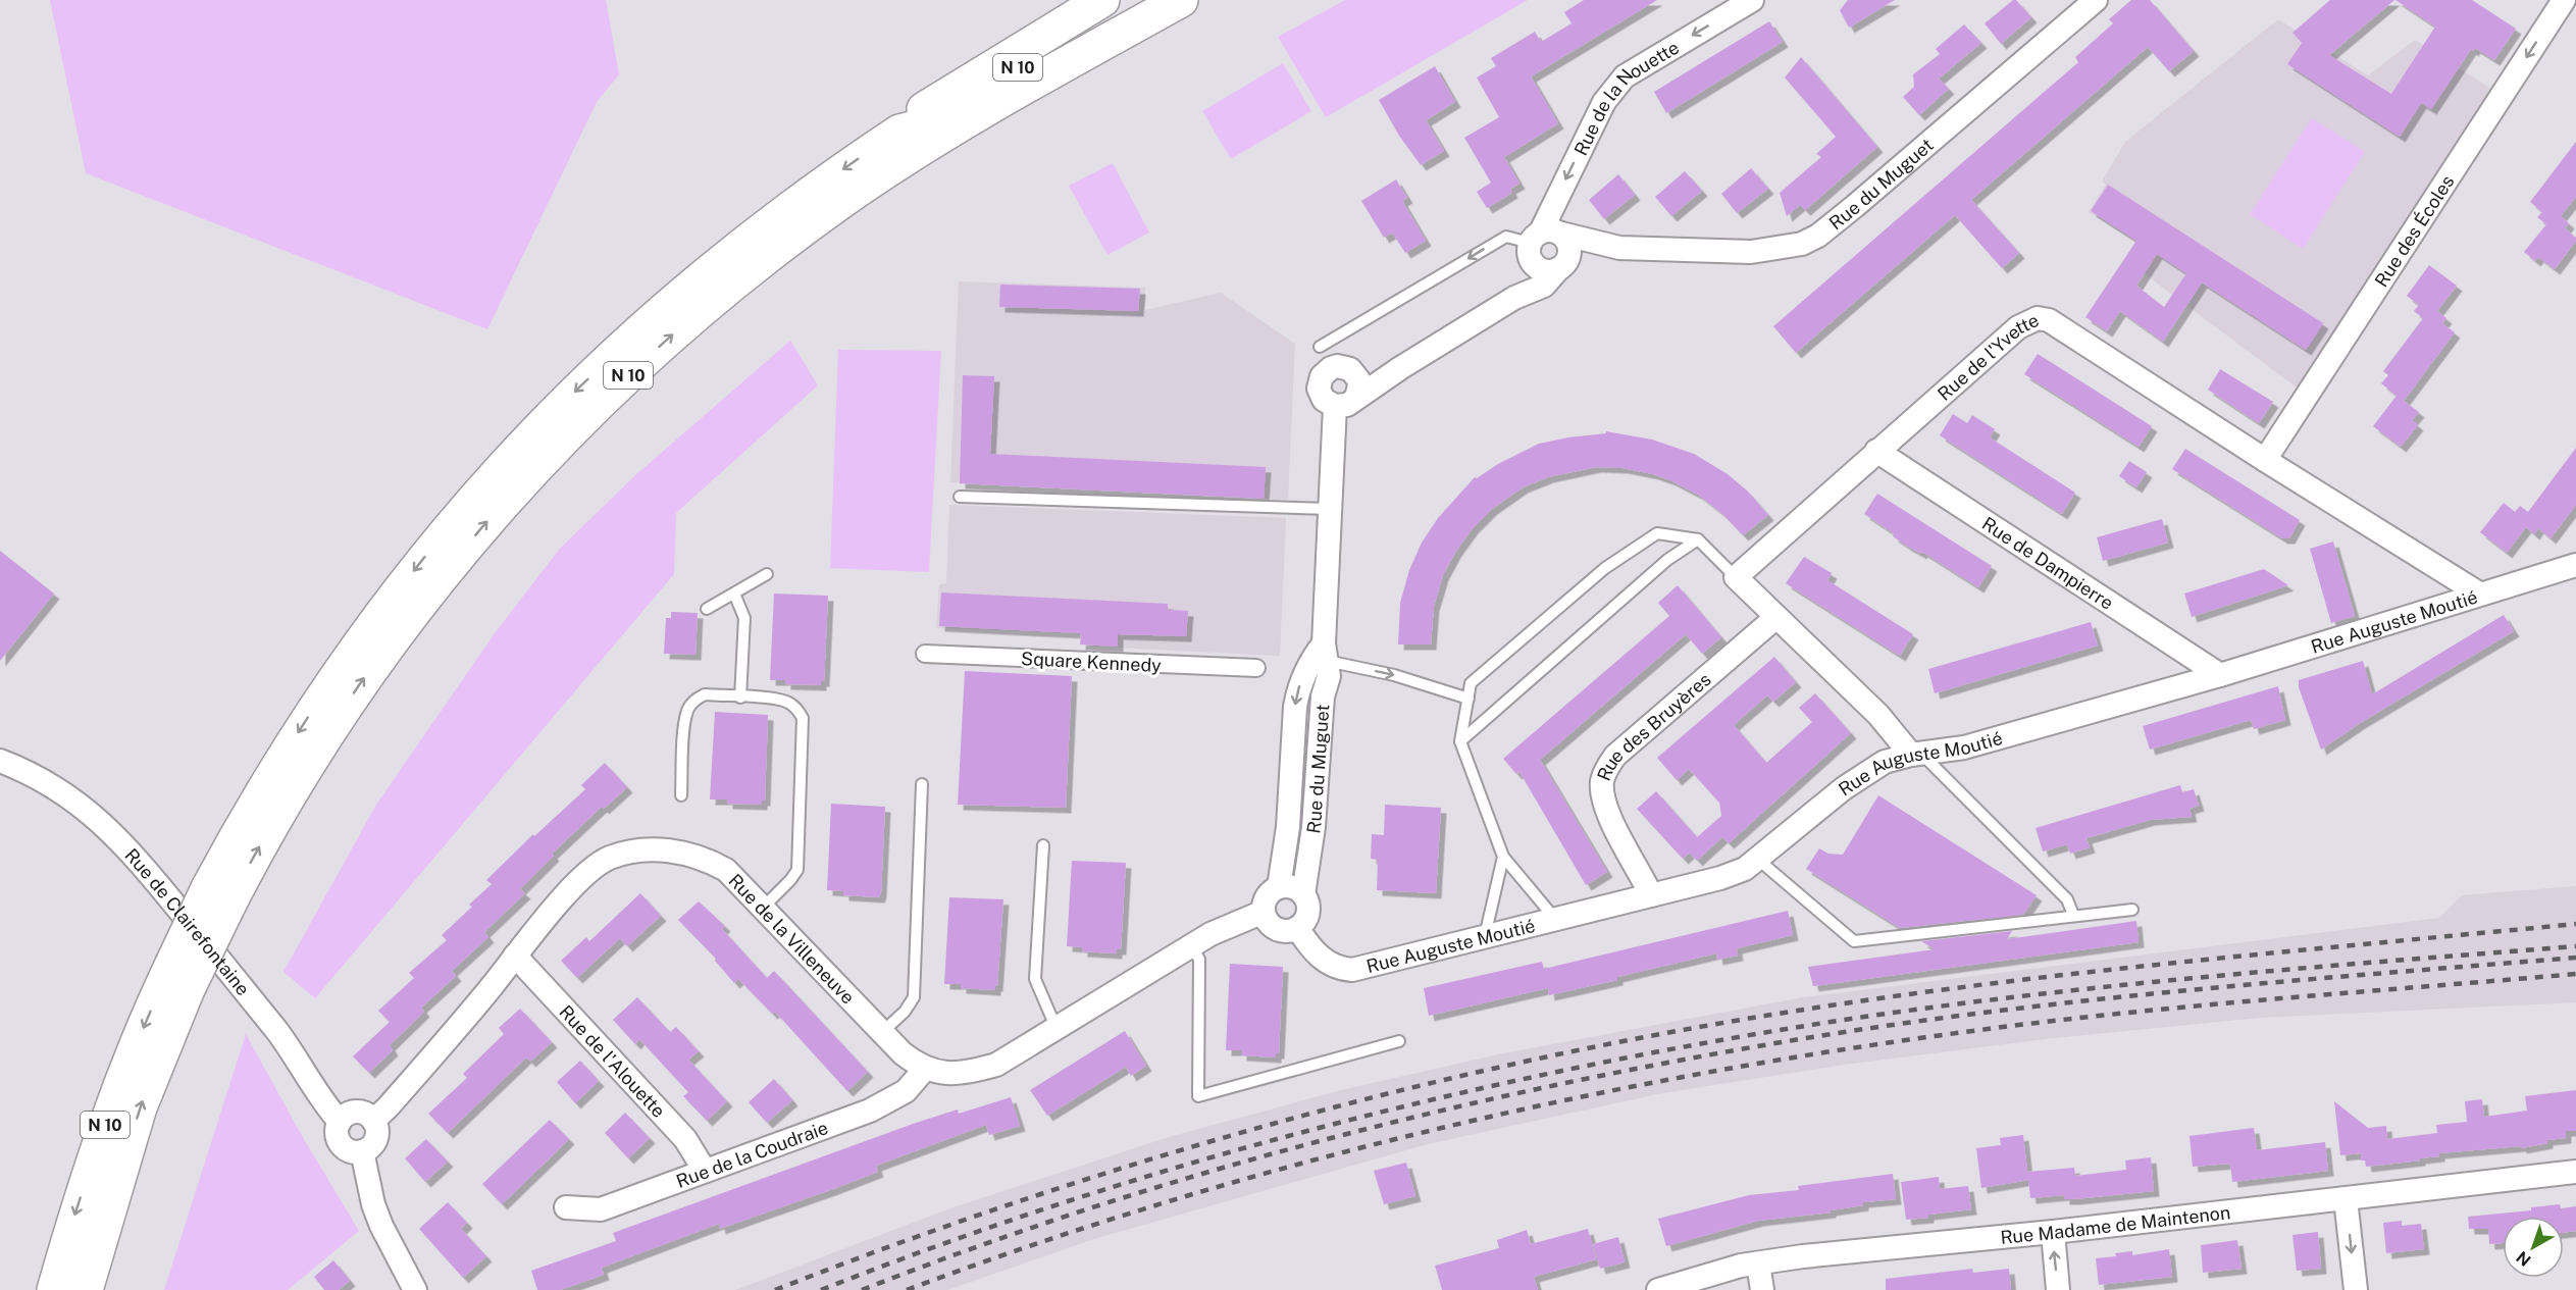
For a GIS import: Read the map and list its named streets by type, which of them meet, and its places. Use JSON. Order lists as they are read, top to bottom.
{
  "streets": {
    "main road": ["N 10"],
    "street": [
      "Rue de la Nouette",
      "Rue du Muguet",
      "Rue des Écoles",
      "Rue de l'Yvette",
      "Rue de Dampierre",
      "Rue Auguste Moutié",
      "Square Kennedy",
      "Rue des Bruyères",
      "Rue de Clairefontaine",
      "Rue de la Villeneuve",
      "Rue de l'Alouette",
      "Rue de la Coudraie",
      "Rue Madame de Maintenon"
    ]
  },
  "crossings": [
    ["Rue de la Nouette", "Rue du Muguet"],
    ["Rue du Muguet", "Rue Auguste Moutié"],
    ["Rue du Muguet", "Rue de la Villeneuve"],
    ["Rue des Écoles", "Rue de l'Yvette"],
    ["Rue de l'Yvette", "Rue de Dampierre"],
    ["Rue de l'Yvette", "Rue Auguste Moutié"],
    ["Rue de Dampierre", "Rue Auguste Moutié"],
    ["Rue Auguste Moutié", "Rue des Bruyères"],
    ["Rue Auguste Moutié", "Rue de la Villeneuve"],
    ["Rue de Clairefontaine", "Rue de la Villeneuve"],
    ["Rue de la Villeneuve", "Rue de l'Alouette"],
    ["Rue de la Villeneuve", "Rue de la Coudraie"],
    ["Rue de l'Alouette", "Rue de la Coudraie"]
  ],
  "one_way": ["Rue de la Nouette", "Rue des Écoles"],
  "north": "bottom left"
}
